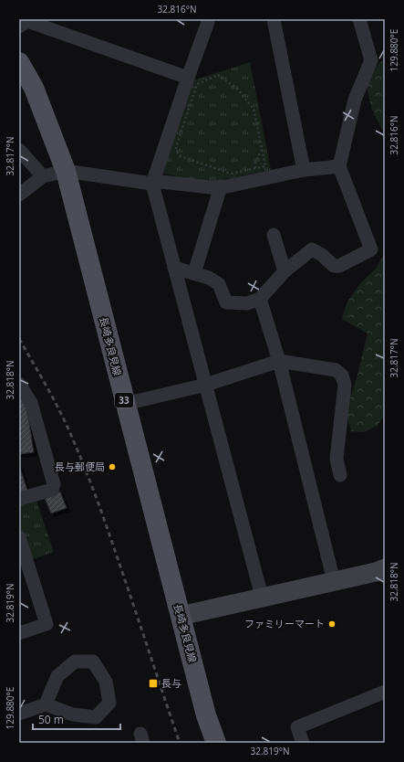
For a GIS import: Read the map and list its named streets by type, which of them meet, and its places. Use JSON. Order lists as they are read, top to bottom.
{
  "streets": {
    "main road": ["長崎多良見線", "33"]
  },
  "places": {
    "other": ["長与郵便局", "ファミリーマート"],
    "transit": ["長与"]
  },
  "scale_bar": "50 m",
  "coordinates": [
    "32.816°N",
    "129.880°E",
    "32.817°N",
    "32.818°N",
    "32.819°N"
  ]
}
